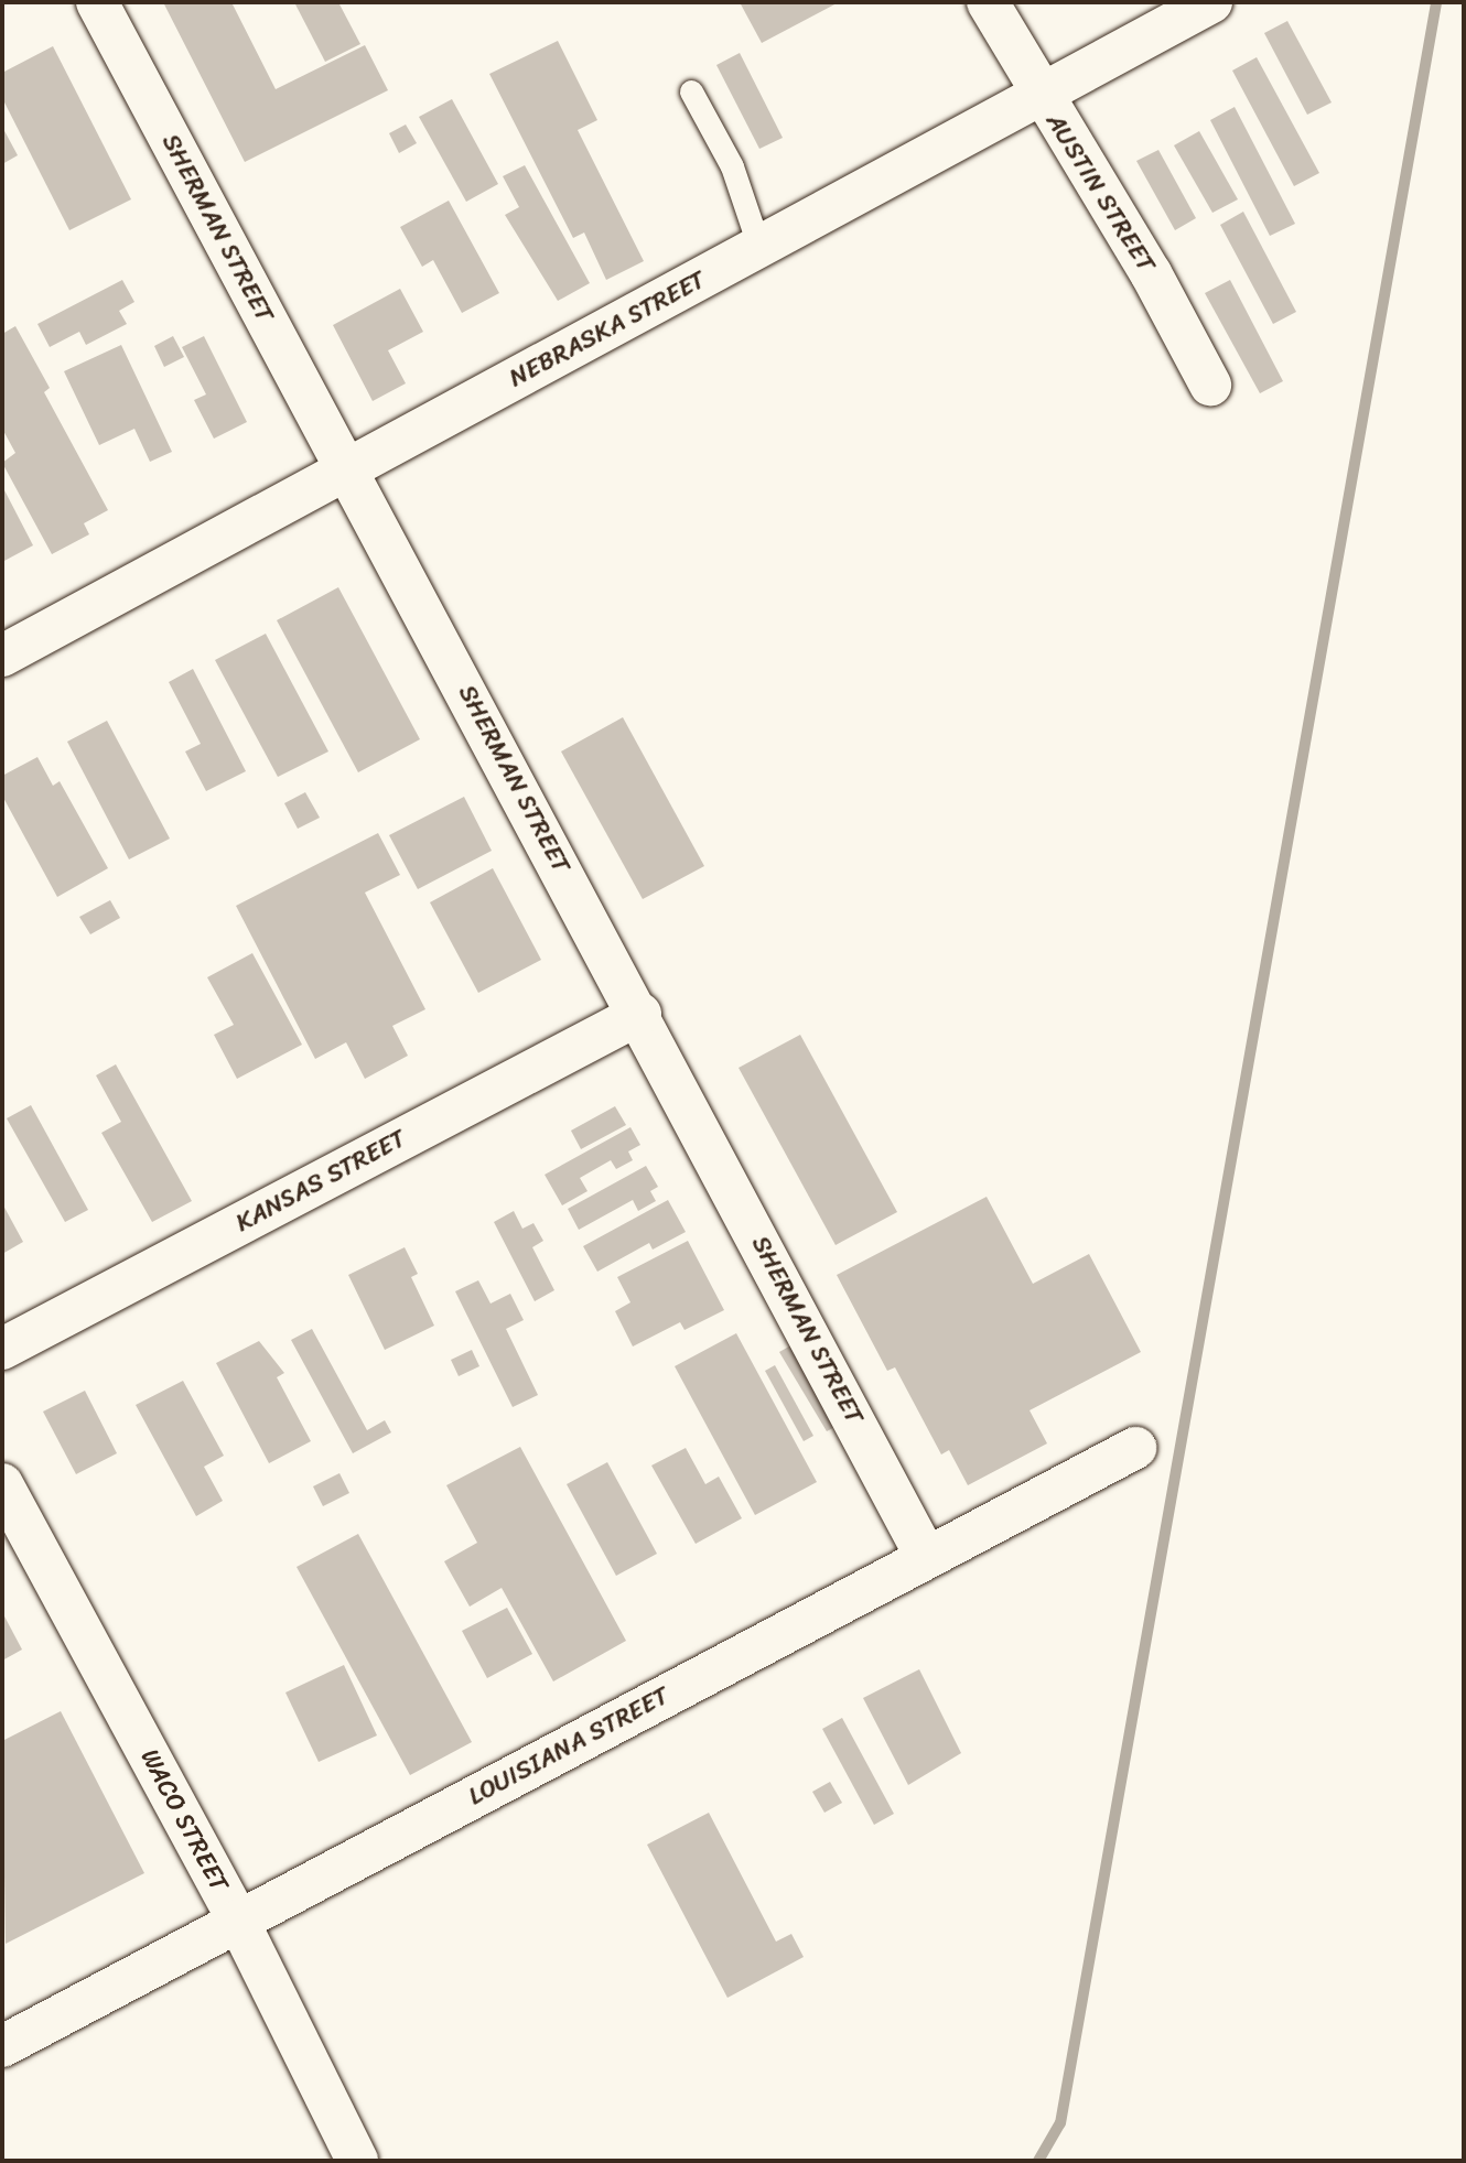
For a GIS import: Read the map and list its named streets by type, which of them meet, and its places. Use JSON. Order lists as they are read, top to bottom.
{
  "streets": {
    "street": [
      "AUSTIN STREET",
      "SHERMAN STREET",
      "NEBRASKA STREET",
      "KANSAS STREET",
      "LOUISIANA STREET",
      "WACO STREET"
    ]
  },
  "crossings": [
    ["AUSTIN STREET", "NEBRASKA STREET"],
    ["SHERMAN STREET", "NEBRASKA STREET"],
    ["SHERMAN STREET", "KANSAS STREET"],
    ["SHERMAN STREET", "LOUISIANA STREET"],
    ["LOUISIANA STREET", "WACO STREET"]
  ]
}
